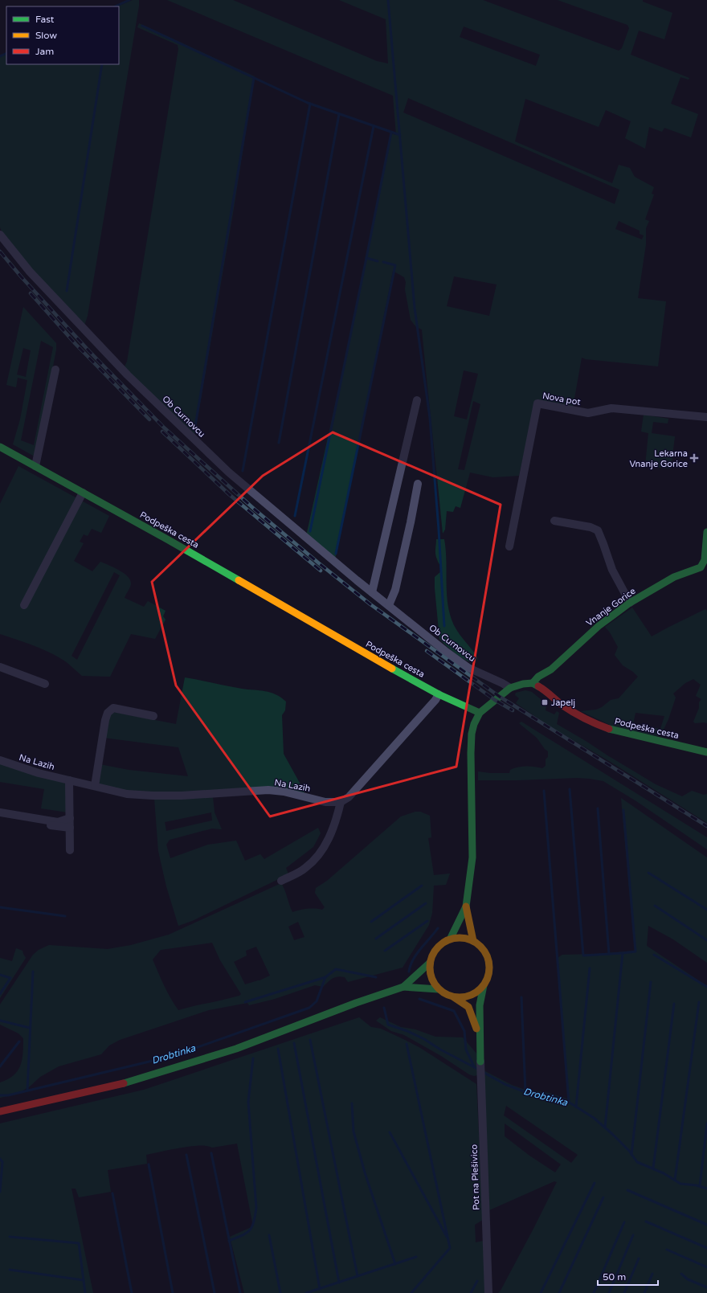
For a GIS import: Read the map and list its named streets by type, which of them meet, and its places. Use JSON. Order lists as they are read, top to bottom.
{
  "streets": {
    "main road": ["Podpeška cesta", "Vnanje Gorice"],
    "street": [
      "Nova pot",
      "Ob Curnovcu",
      "Na Lazih",
      "Pot na Plešivico"
    ]
  },
  "crossings": [
    ["Podpeška cesta", "Vnanje Gorice"]
  ],
  "water": ["Drobtinka"],
  "places": {
    "health": ["Lekarna Vnanje Gorice"],
    "transit": ["Japelj"]
  },
  "legend": ["Fast", "Slow", "Jam"],
  "scale_bar": "50 m"
}
